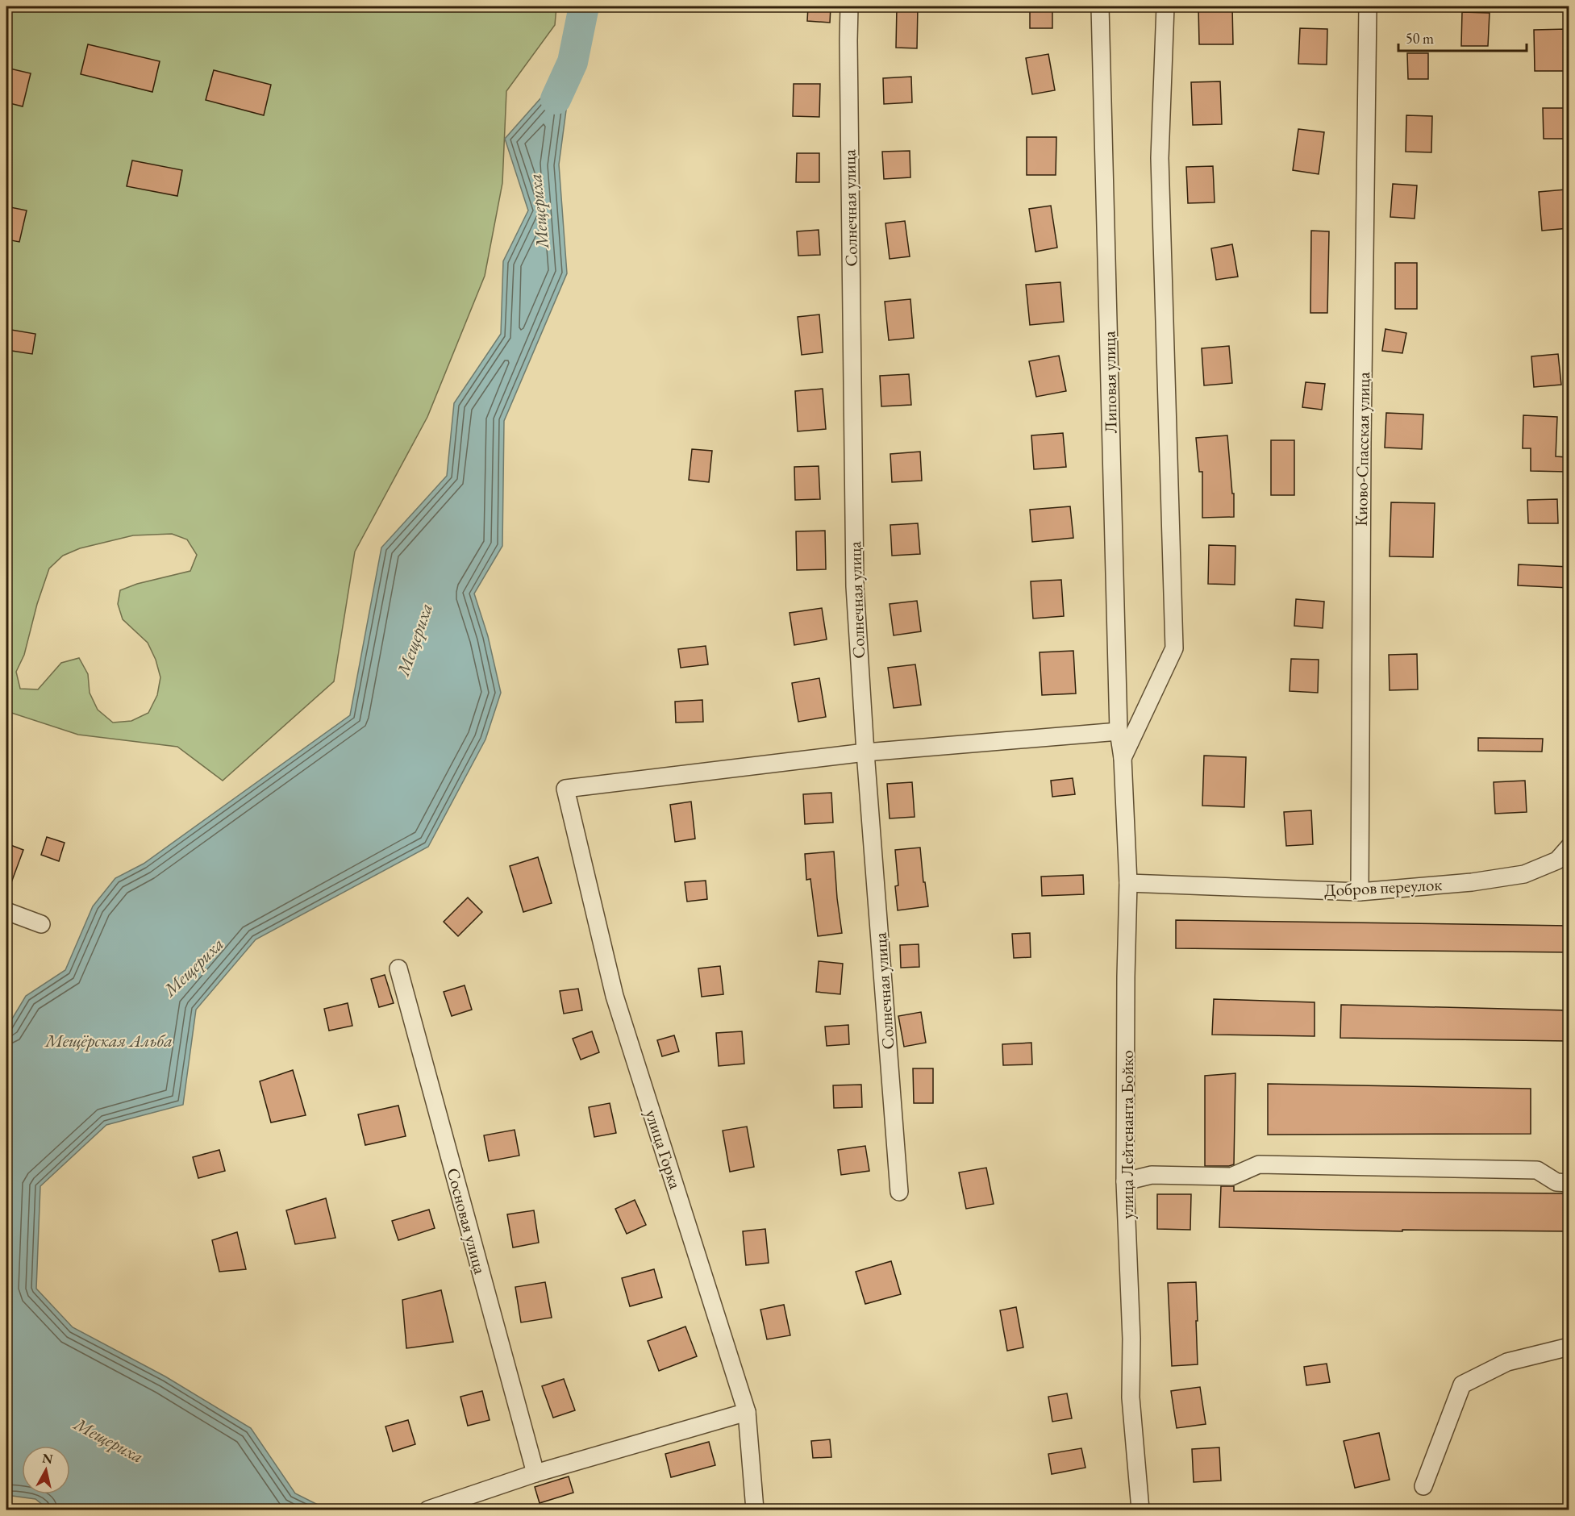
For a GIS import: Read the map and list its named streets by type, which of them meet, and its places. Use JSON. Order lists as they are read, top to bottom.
{
  "streets": {
    "street": [
      "Солнечная улица",
      "Липовая улица",
      "Киово-Спасская улица",
      "Добров переулок",
      "улица Лейтенанта Бойко",
      "улица Горка",
      "Сосновая улица"
    ]
  },
  "crossings": [
    ["Солнечная улица", "улица Горка"],
    ["Липовая улица", "улица Лейтенанта Бойко"],
    ["Киово-Спасская улица", "Добров переулок"],
    ["Добров переулок", "улица Лейтенанта Бойко"]
  ],
  "water": ["Мещериха", "Мещёрская Альба"],
  "scale_bar": "50 m",
  "north": "top"
}
